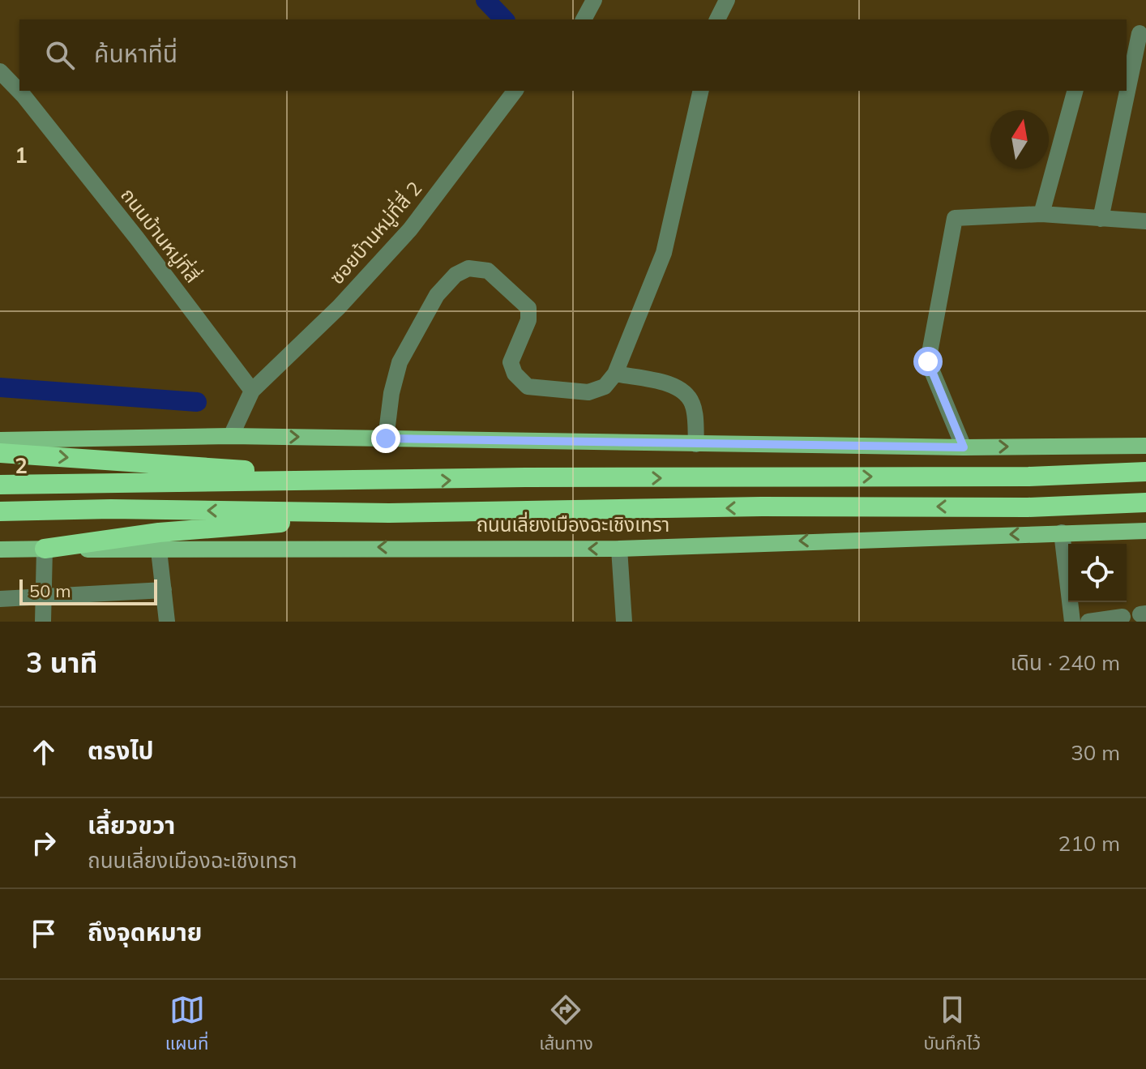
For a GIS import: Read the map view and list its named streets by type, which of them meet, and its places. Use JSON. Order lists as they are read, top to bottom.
{
  "streets": {
    "highway": ["ถนนเลี่ยงเมืองฉะเชิงเทรา"],
    "street": ["ซอยบ้านหมู่ที่สี่ 2", "ถนนบ้านหมู่ที่สี่"]
  },
  "crossings": [
    ["ซอยบ้านหมู่ที่สี่ 2", "ถนนบ้านหมู่ที่สี่"]
  ],
  "scale_bar": "50 m",
  "north": "top",
  "page": {
    "search": "ค้นหาที่นี่",
    "scale": "50 m",
    "heading": ["3 นาที", "เดิน · 240 m"],
    "list": [
      ["ตรงไป", "30 m"],
      ["เลี้ยวขวา", "ถนนเลี่ยงเมืองฉะเชิงเทรา", "210 m"],
      "ถึงจุดหมาย"
    ],
    "nav": ["แผนที่", "เส้นทาง", "บันทึกไว้"]
  },
  "grid": {
    "rows": ["1", "2"]
  }
}
